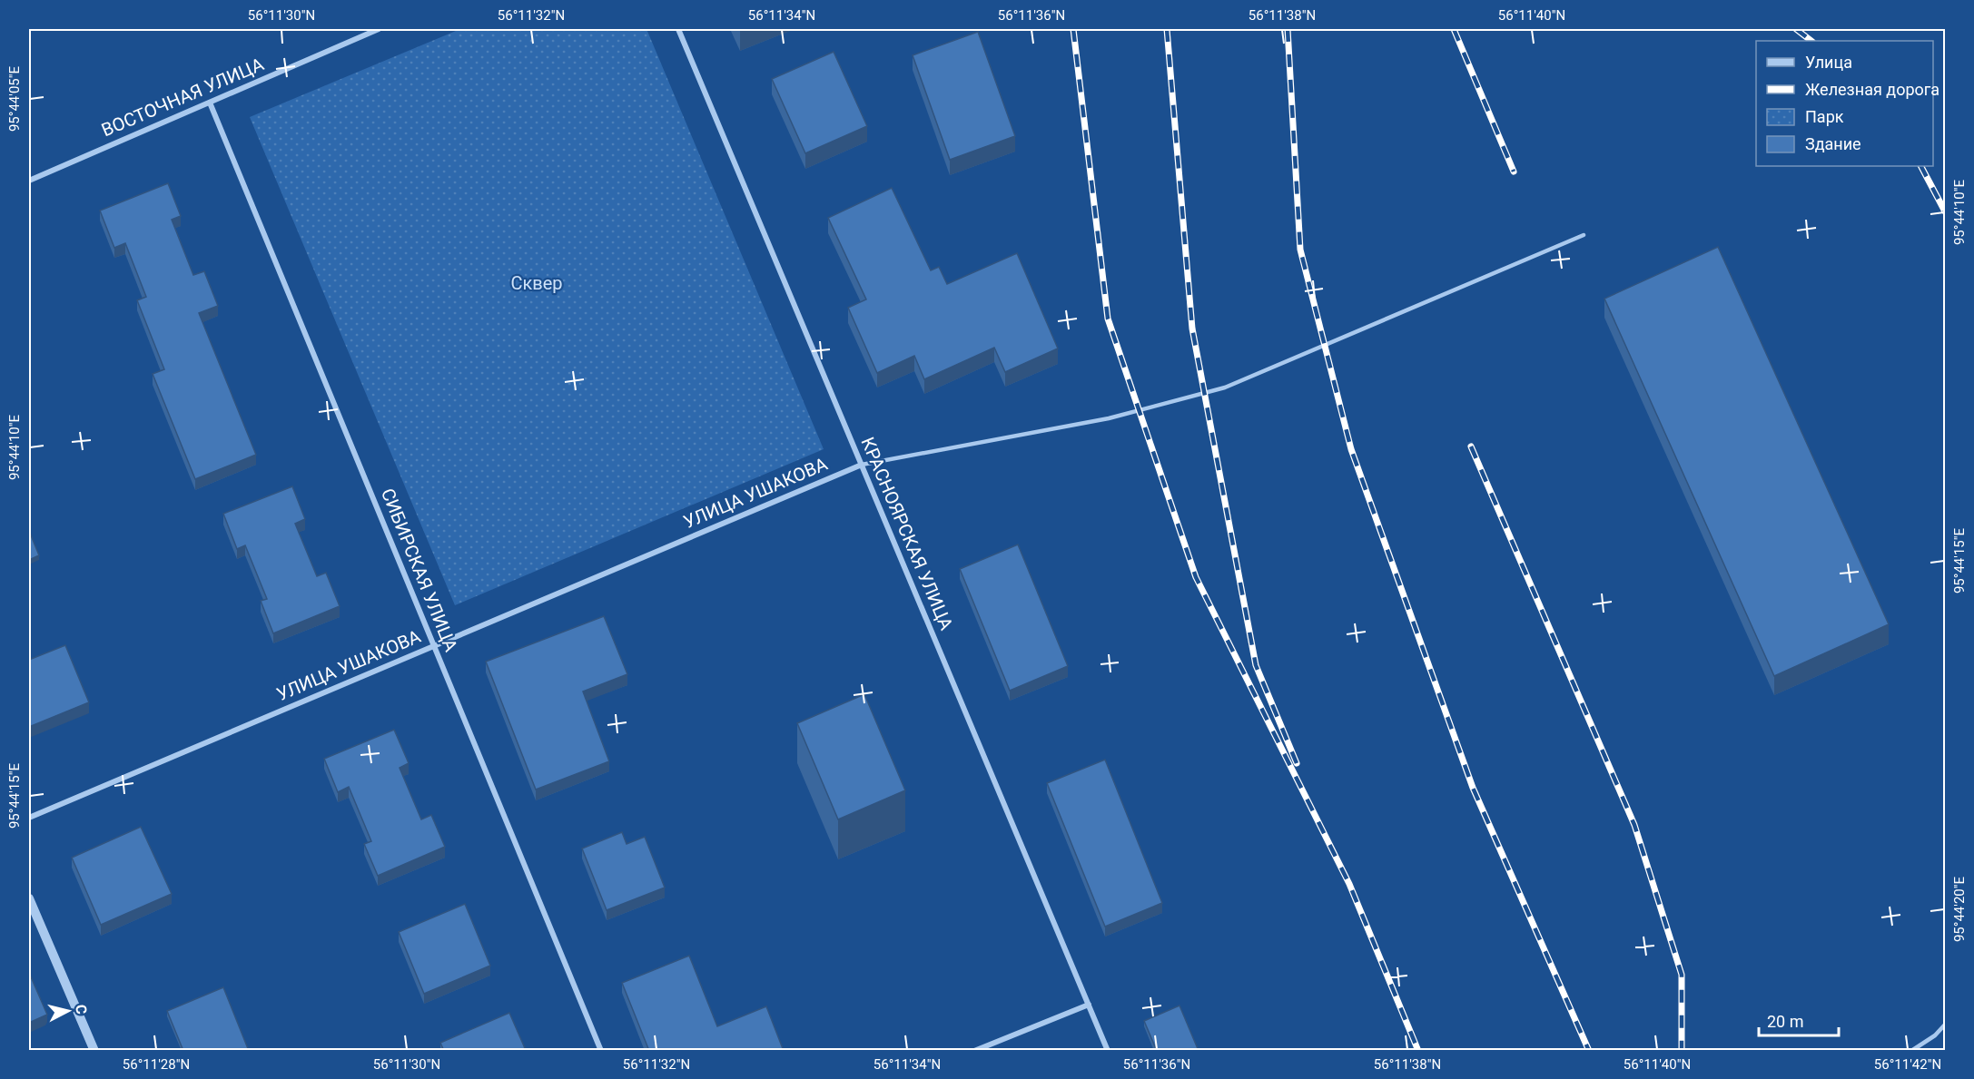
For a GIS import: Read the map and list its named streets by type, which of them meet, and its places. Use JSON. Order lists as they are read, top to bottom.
{
  "streets": {
    "street": [
      "ВОСТОЧНАЯ УЛИЦА",
      "УЛИЦА УШАКОВА",
      "КРАСНОЯРСКАЯ УЛИЦА",
      "СИБИРСКАЯ УЛИЦА"
    ]
  },
  "crossings": [
    ["ВОСТОЧНАЯ УЛИЦА", "СИБИРСКАЯ УЛИЦА"],
    ["УЛИЦА УШАКОВА", "КРАСНОЯРСКАЯ УЛИЦА"],
    ["УЛИЦА УШАКОВА", "СИБИРСКАЯ УЛИЦА"]
  ],
  "parks": ["Сквер"],
  "legend": [
    "Улица",
    "Железная дорога",
    "Парк",
    "Здание"
  ],
  "scale_bar": "20 m",
  "north": "right",
  "coordinates": [
    "56°11'30\"N",
    "56°11'32\"N",
    "56°11'34\"N",
    "56°11'36\"N",
    "56°11'38\"N",
    "56°11'40\"N",
    "95°44'05\"E",
    "95°44'10\"E",
    "95°44'15\"E",
    "95°44'20\"E",
    "56°11'28\"N",
    "56°11'42\"N"
  ]
}
